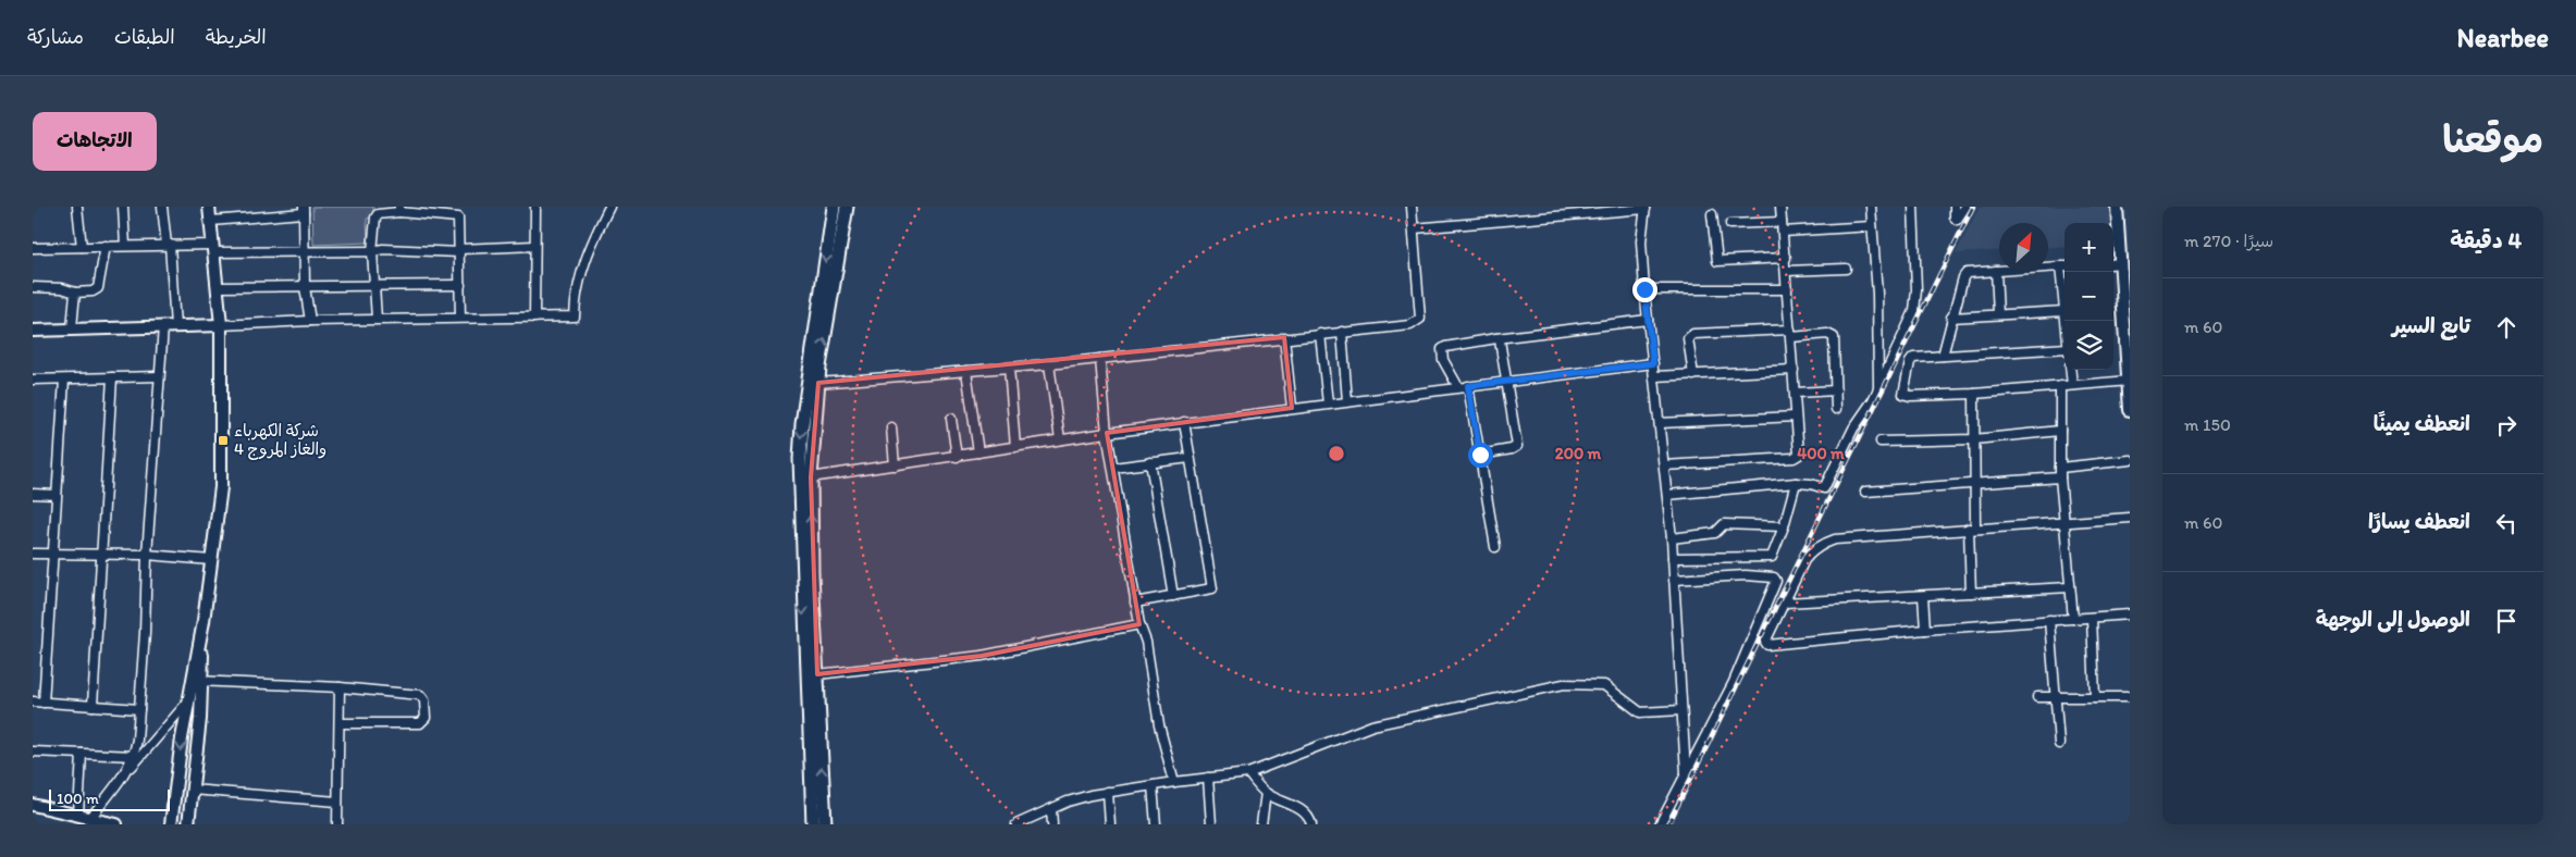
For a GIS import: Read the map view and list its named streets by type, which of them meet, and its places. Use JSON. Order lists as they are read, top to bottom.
{
  "places": {
    "transit": ["شركة الكهرباء والغاز المروج 4"]
  },
  "scale_bar": "100 m",
  "north": "top right",
  "page": {
    "header": "Nearbee",
    "nav": ["الخريطة", "الطبقات", "مشاركة"],
    "title": "موقعنا",
    "buttons": "الاتجاهات",
    "heading": ["4 دقيقة", "سيرًا · 270 m"],
    "map_buttons": ["+", "−"],
    "list": [
      ["تابع السير", "60 m"],
      ["انعطف يمينًا", "150 m"],
      ["انعطف يسارًا", "60 m"],
      "الوصول إلى الوجهة"
    ],
    "scale": "100 m"
  },
  "rings": ["200 m", "400 m"]
}
